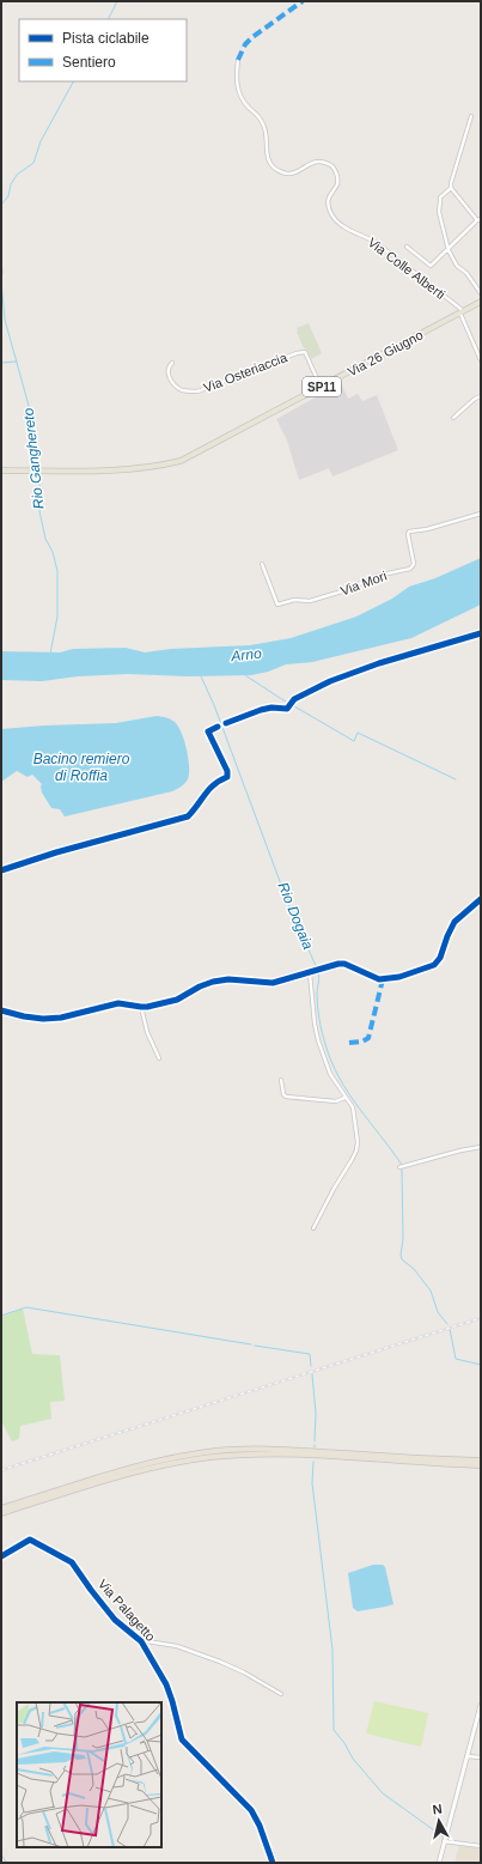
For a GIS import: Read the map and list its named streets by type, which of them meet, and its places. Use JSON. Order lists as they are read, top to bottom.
{
  "streets": {
    "main road": ["Via 26 Giugno", "SP11"],
    "street": [
      "Via Colle Alberti",
      "Via Osteriaccia",
      "Via Mori",
      "Via Palagetto"
    ]
  },
  "crossings": [
    ["Via Colle Alberti", "Via 26 Giugno"],
    ["Via 26 Giugno", "Via Osteriaccia"]
  ],
  "water": [
    "Rio Ganghereto",
    "Arno",
    "Bacino remiero di Roffia",
    "Rio Dogaia"
  ],
  "legend": ["Pista ciclabile", "Sentiero"],
  "north": "top"
}
